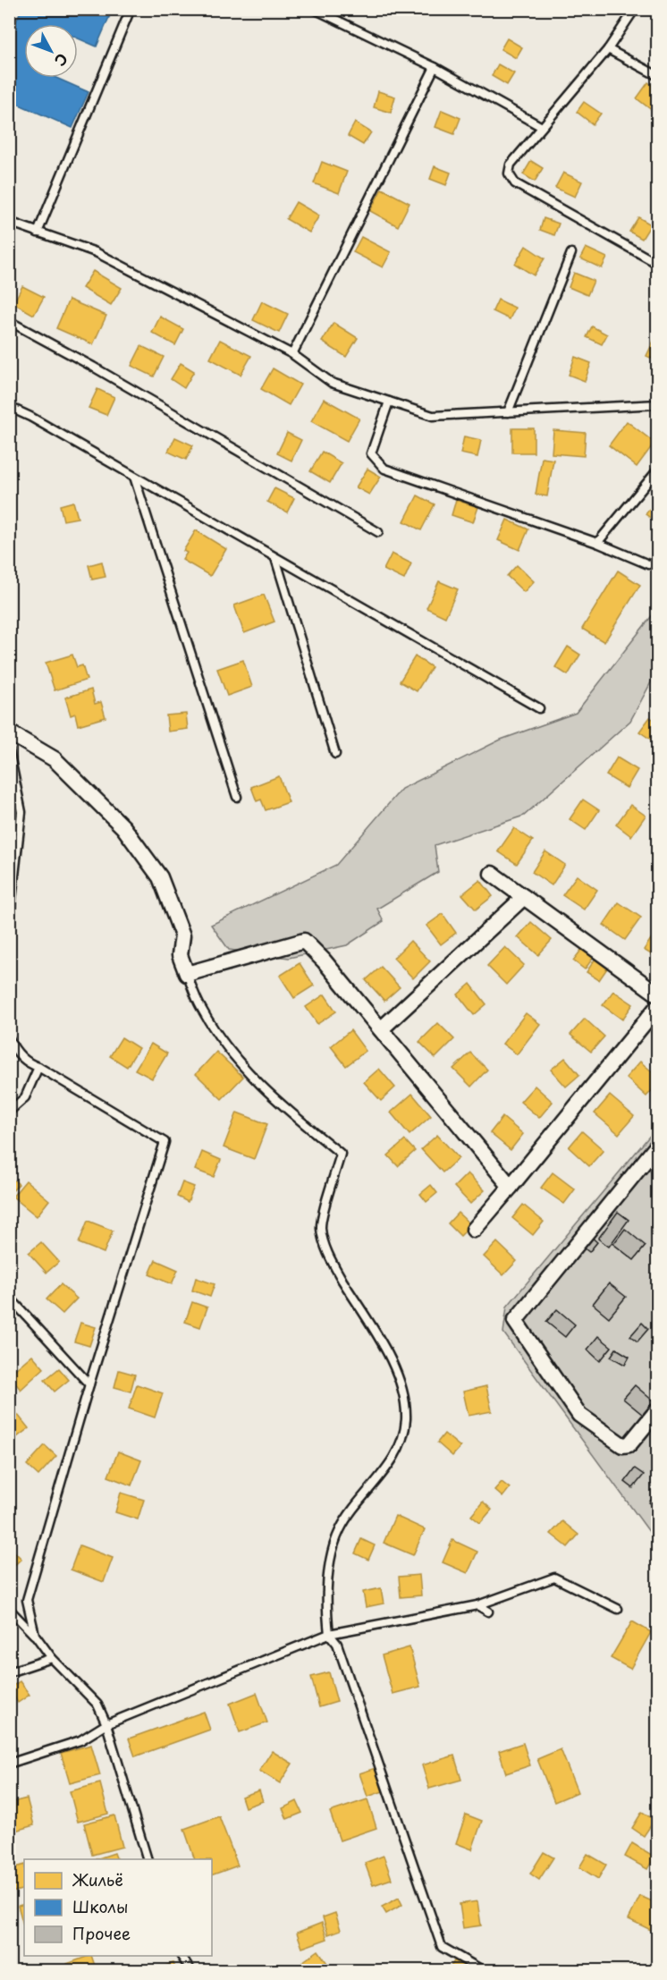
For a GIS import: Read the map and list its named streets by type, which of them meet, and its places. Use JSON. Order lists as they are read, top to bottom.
{
  "legend": ["Жильё", "Школы", "Прочее"],
  "north": "bottom right"
}
